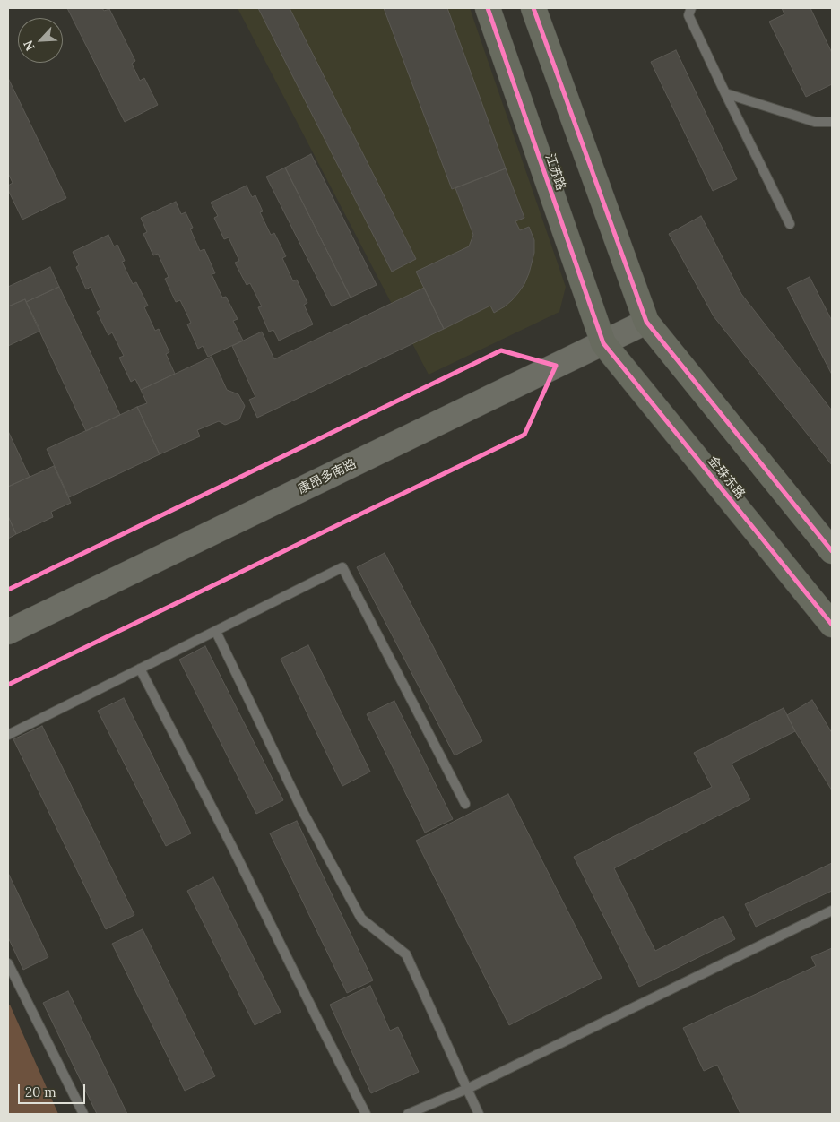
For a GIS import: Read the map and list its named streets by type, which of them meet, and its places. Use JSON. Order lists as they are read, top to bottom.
{
  "streets": {
    "highway": ["江苏路", "金珠东路"],
    "main road": ["康昂多南路"]
  },
  "crossings": [
    ["江苏路", "康昂多南路"],
    ["江苏路", "金珠东路"],
    ["康昂多南路", "金珠东路"]
  ],
  "scale_bar": "20 m",
  "north": "bottom left"
}
